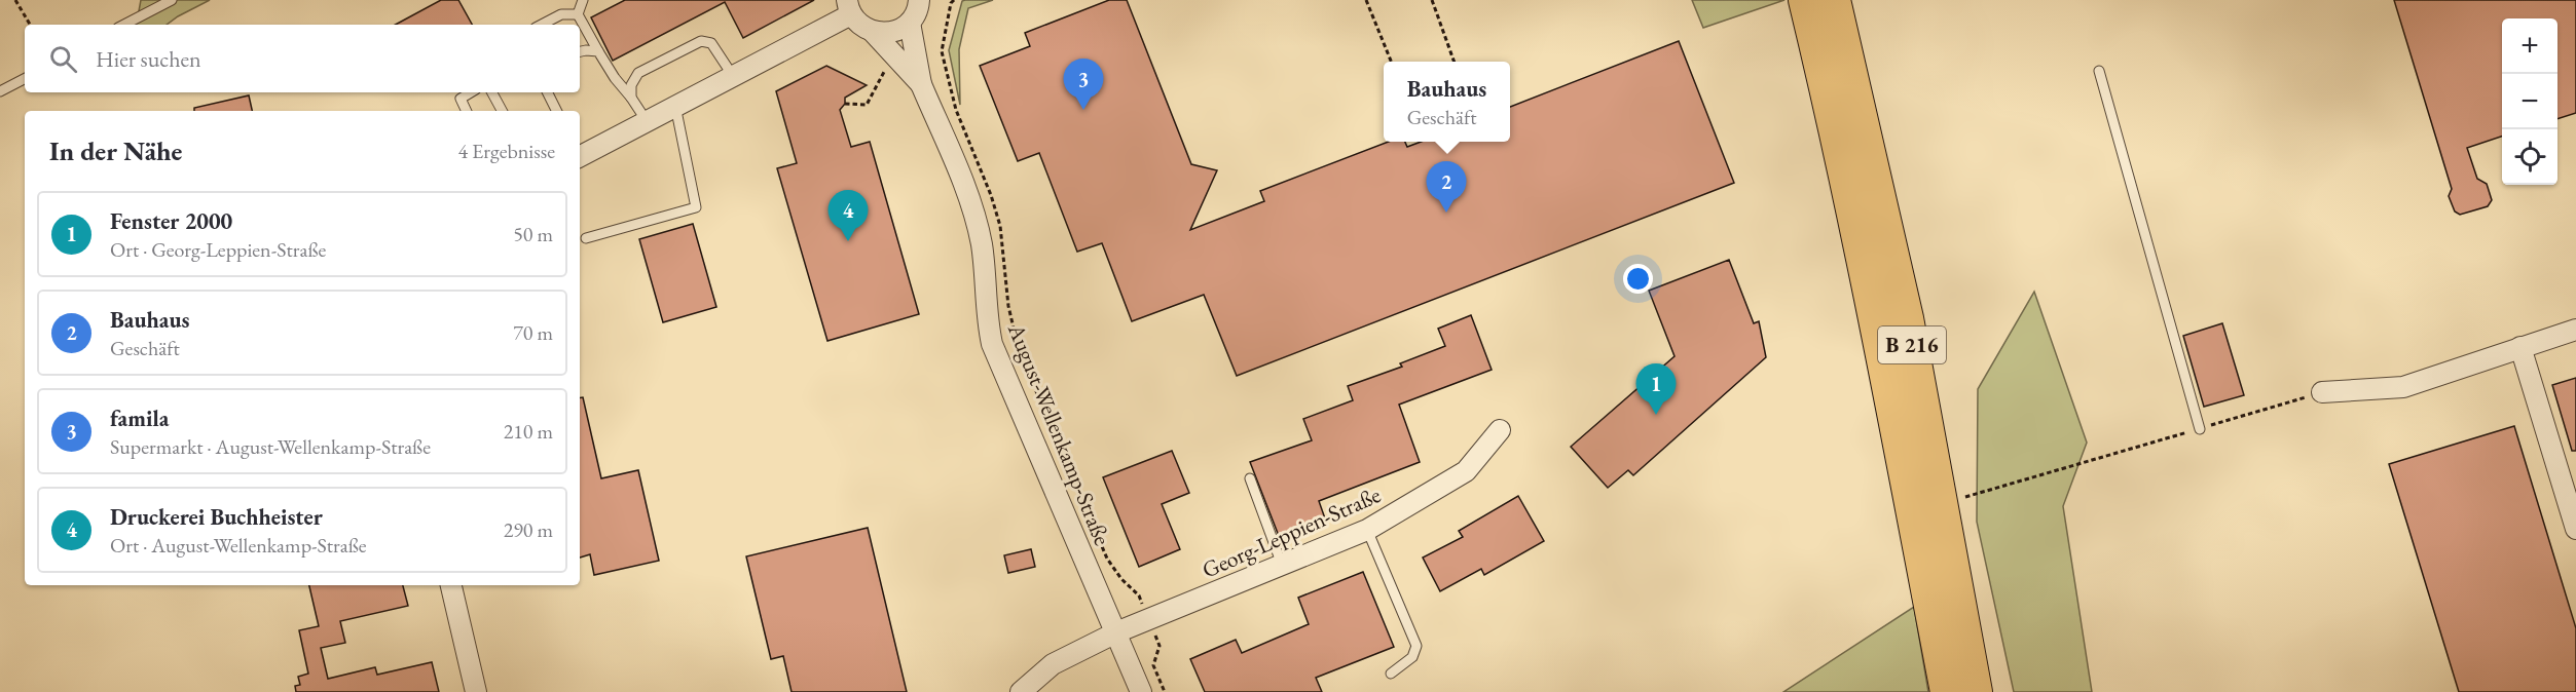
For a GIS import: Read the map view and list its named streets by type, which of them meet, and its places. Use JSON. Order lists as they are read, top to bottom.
{
  "streets": {
    "highway": ["B 216"],
    "street": ["August-Wellenkamp-Straße", "Georg-Leppien-Straße"]
  },
  "crossings": [
    ["August-Wellenkamp-Straße", "Georg-Leppien-Straße"]
  ],
  "page": {
    "map_buttons": ["+", "−"],
    "search": "Hier suchen",
    "pins": [
      "3",
      "2",
      "4",
      "1"
    ],
    "popup": ["Bauhaus", "Geschäft"],
    "heading": ["In der Nähe", "4 Ergebnisse"],
    "list": [
      {
        "mark": "1",
        "name": "Fenster 2000",
        "note": "Ort · Georg-Leppien-Straße",
        "value": "50 m"
      },
      {
        "mark": "2",
        "name": "Bauhaus",
        "note": "Geschäft",
        "value": "70 m"
      },
      {
        "mark": "3",
        "name": "famila",
        "note": "Supermarkt · August-Wellenkamp-Straße",
        "value": "210 m"
      },
      {
        "mark": "4",
        "name": "Druckerei Buchheister",
        "note": "Ort · August-Wellenkamp-Straße",
        "value": "290 m"
      }
    ]
  }
}
